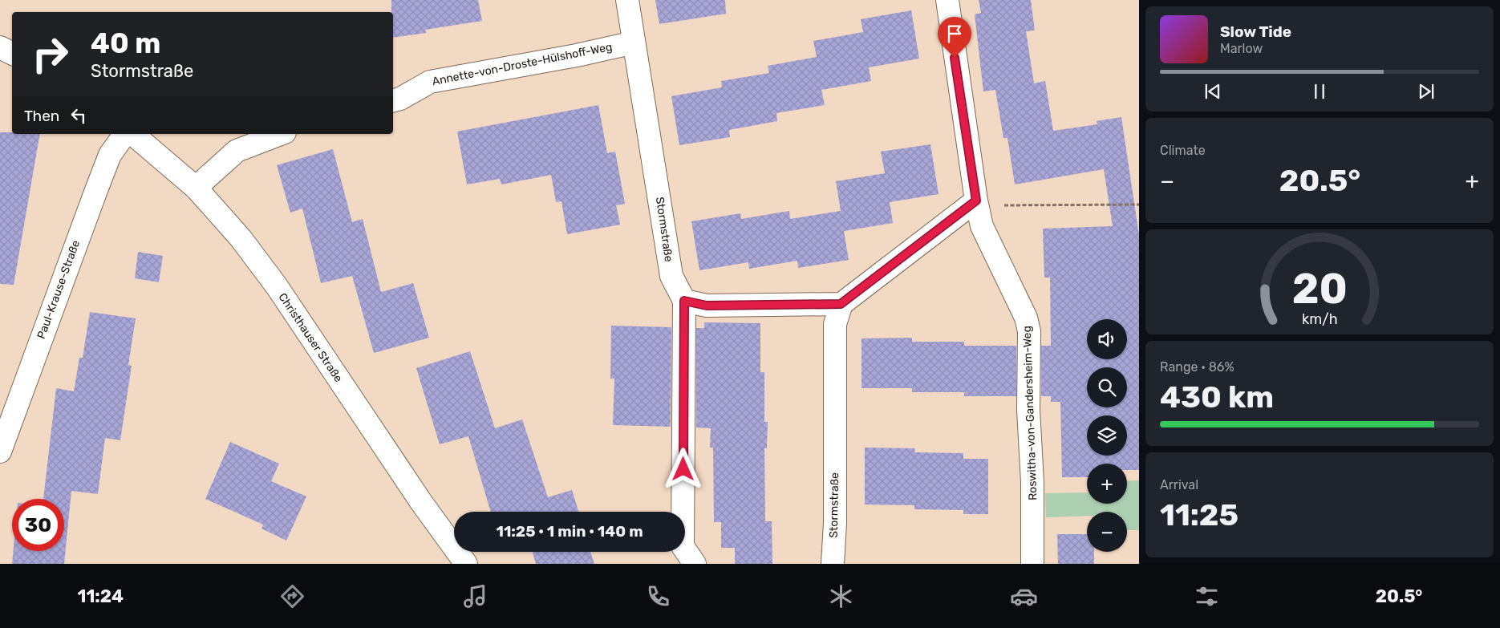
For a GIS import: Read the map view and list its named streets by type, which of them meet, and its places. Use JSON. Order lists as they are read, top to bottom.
{
  "streets": {
    "street": [
      "Annette-von-Droste-Hülshoff-Weg",
      "Stormstraße",
      "Paul-Krause-Straße",
      "Christhauser Straße",
      "Roswitha-von-Gandersheim-Weg"
    ]
  },
  "crossings": [
    ["Annette-von-Droste-Hülshoff-Weg", "Stormstraße"]
  ],
  "page": {
    "turn": ["40 m", "Stormstraße"],
    "song": ["Slow Tide", "Marlow"],
    "then": "Then",
    "tile": [
      "Climate",
      ["Range · 86%", "430 km"],
      ["Arrival", "11:25"]
    ],
    "heat": ["−", "20.5°", "+"],
    "map_buttons": ["+", "−"],
    "limit": "30",
    "trip": "11:25 · 1 min · 140 m",
    "tabs": ["11:24", "20.5°"],
    "gauge": ["20", "km/h"]
  }
}
